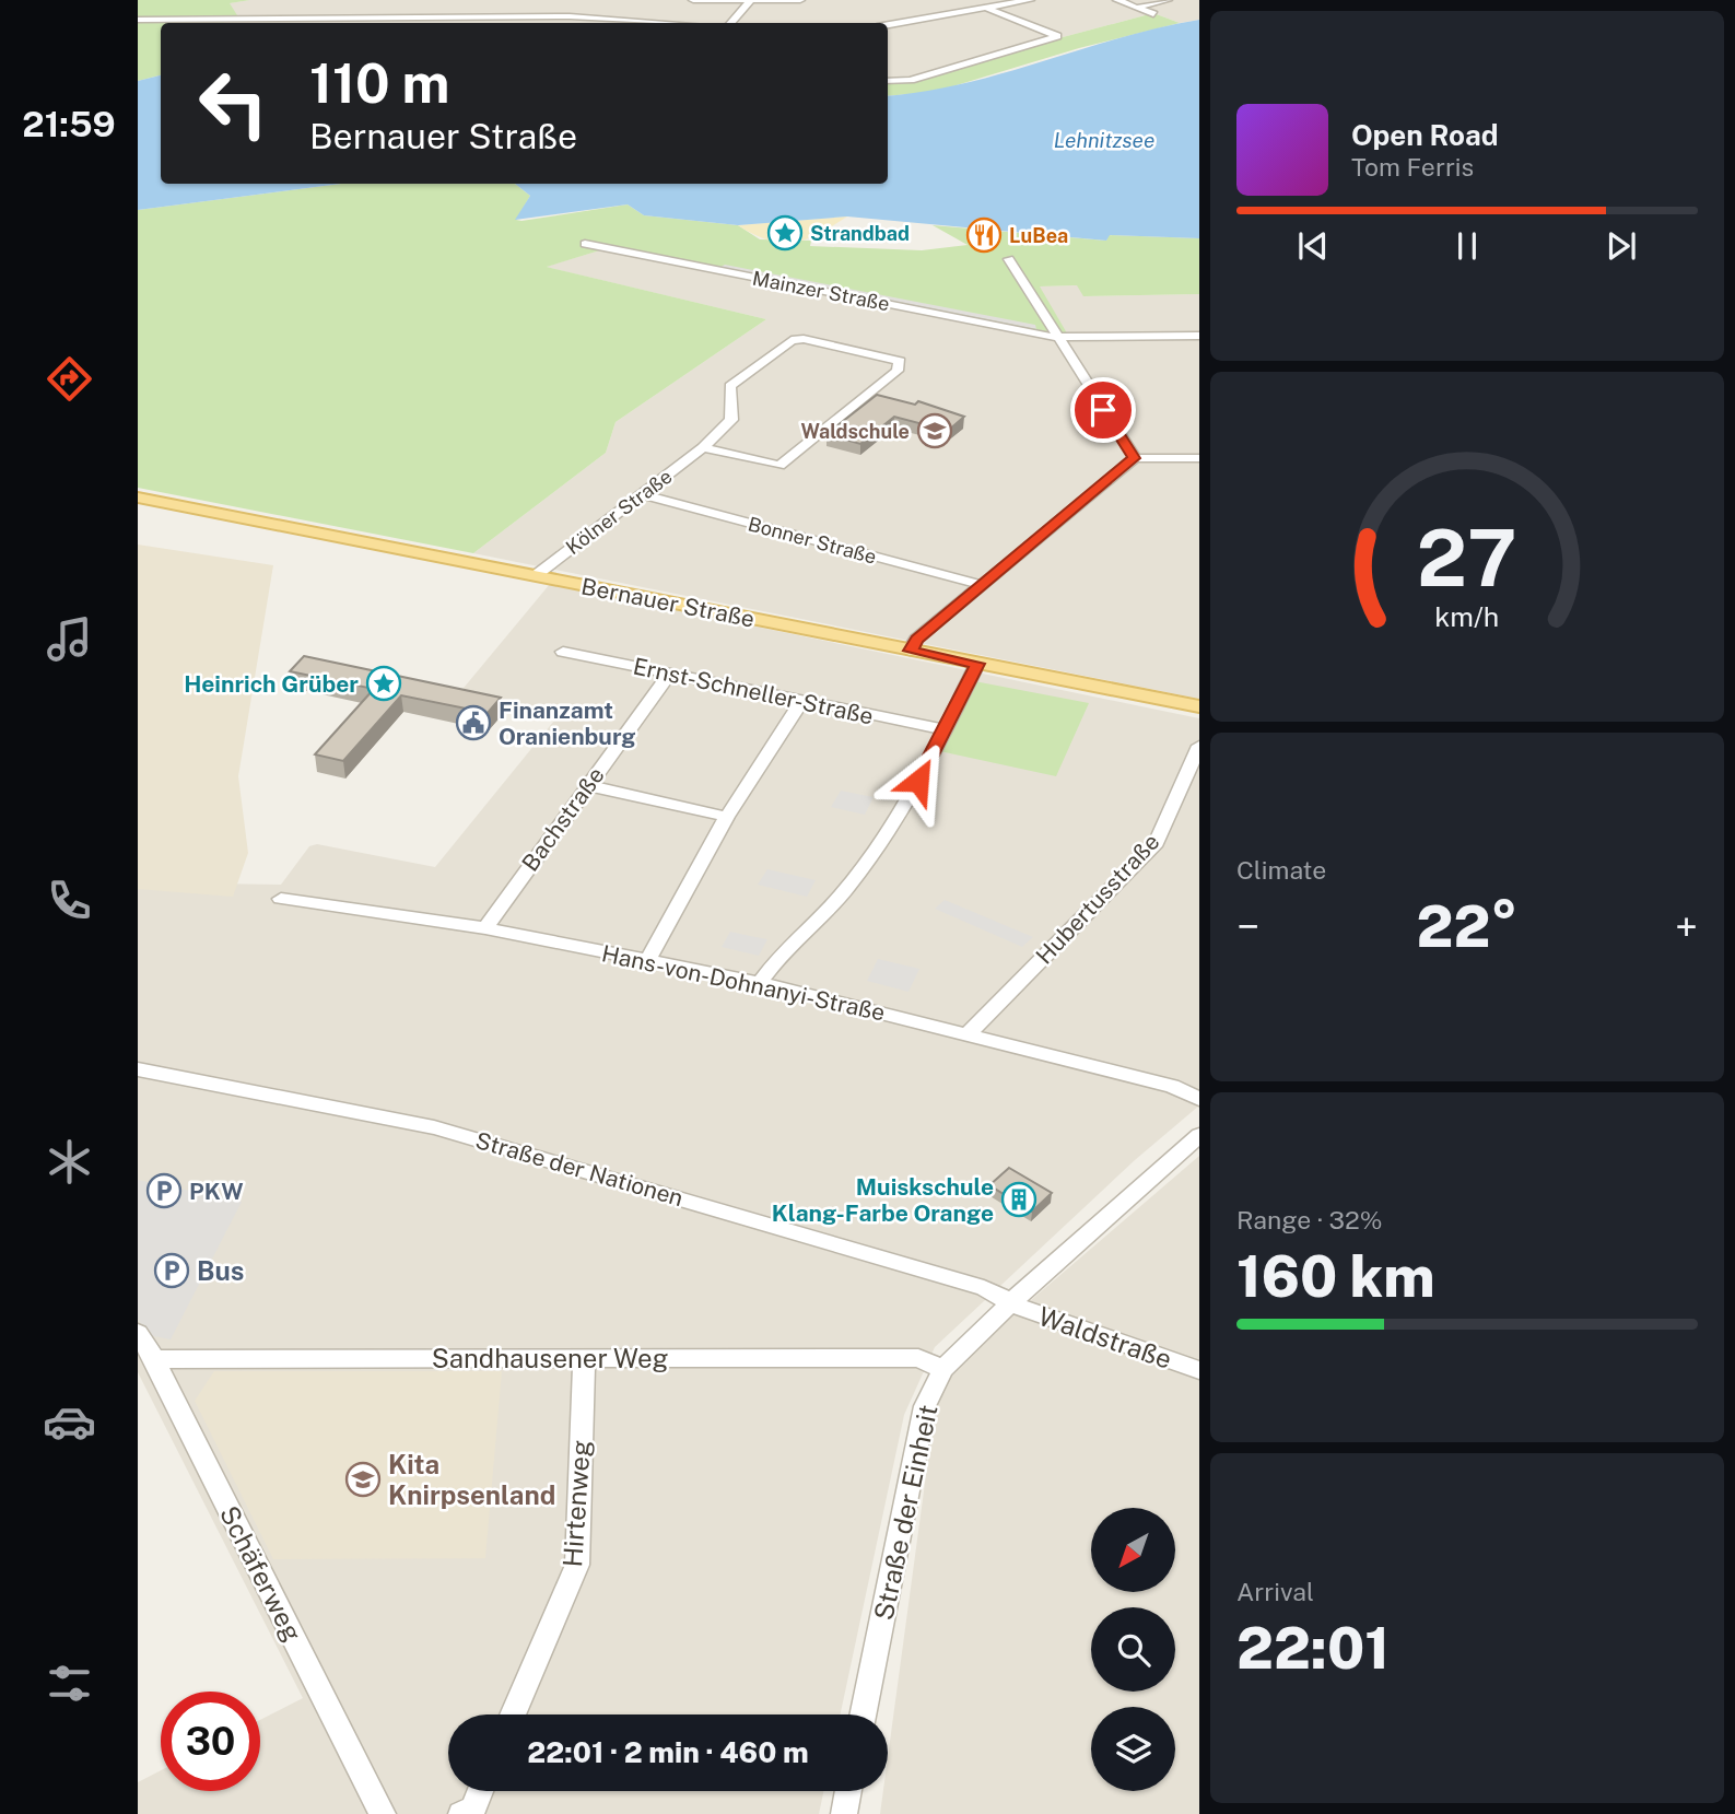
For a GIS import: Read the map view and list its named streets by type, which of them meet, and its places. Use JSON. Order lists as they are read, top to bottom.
{
  "streets": {
    "main road": ["Bernauer Straße"],
    "street": [
      "Mainzer Straße",
      "Kölner Straße",
      "Bonner Straße",
      "Ernst-Schneller-Straße",
      "Bachstraße",
      "Hubertusstraße",
      "Hans-von-Dohnanyi-Straße",
      "Straße der Nationen",
      "Waldstraße",
      "Sandhausener Weg",
      "Hirtenweg",
      "Straße der Einheit",
      "Schäferweg"
    ]
  },
  "crossings": [
    ["Kölner Straße", "Bonner Straße"],
    ["Kölner Straße", "Bernauer Straße"],
    ["Ernst-Schneller-Straße", "Bachstraße"],
    ["Bachstraße", "Hans-von-Dohnanyi-Straße"],
    ["Hubertusstraße", "Hans-von-Dohnanyi-Straße"],
    ["Straße der Nationen", "Waldstraße"],
    ["Straße der Nationen", "Straße der Einheit"],
    ["Waldstraße", "Straße der Einheit"],
    ["Sandhausener Weg", "Hirtenweg"],
    ["Sandhausener Weg", "Straße der Einheit"],
    ["Sandhausener Weg", "Schäferweg"]
  ],
  "water": ["Lehnitzsee"],
  "places": {
    "place": ["Strandbad", "Heinrich Grüber"],
    "restaurant": ["LuBea"],
    "school or university": ["Waldschule", "Kita Knirpsenland"],
    "public building": ["Finanzamt Oranienburg"],
    "parking": ["PKW", "Bus"],
    "building": ["Muiskschule Klang-Farbe Orange"]
  },
  "north": "bottom left",
  "page": {
    "tabs": "21:59",
    "turn": ["110 m", "Bernauer Straße"],
    "song": ["Open Road", "Tom Ferris"],
    "tile": [
      "Climate",
      ["Range · 32%", "160 km"],
      ["Arrival", "22:01"]
    ],
    "heat": ["−", "22°", "+"],
    "limit": "30",
    "trip": "22:01 · 2 min · 460 m",
    "gauge": ["27", "km/h"]
  }
}
